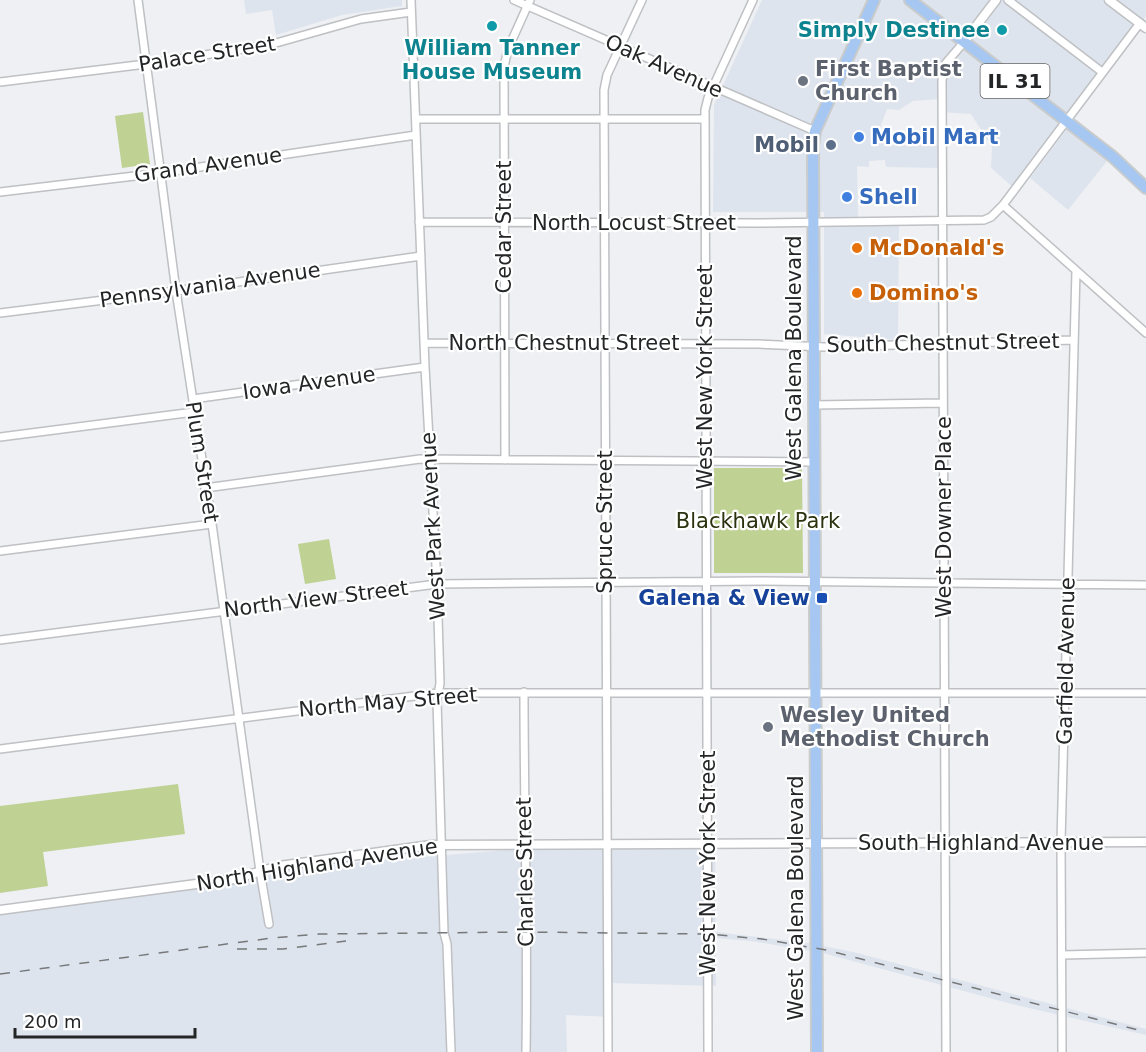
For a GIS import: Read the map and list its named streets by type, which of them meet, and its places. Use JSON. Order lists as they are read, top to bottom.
{
  "streets": {
    "main road": ["IL 31", "West Galena Boulevard"],
    "street": [
      "Palace Street",
      "Oak Avenue",
      "Grand Avenue",
      "North Locust Street",
      "Cedar Street",
      "Pennsylvania Avenue",
      "North Chestnut Street",
      "South Chestnut Street",
      "West New York Street",
      "Iowa Avenue",
      "Plum Street",
      "West Downer Place",
      "Spruce Street",
      "West Park Avenue",
      "North View Street",
      "Garfield Avenue",
      "North May Street",
      "South Highland Avenue",
      "North Highland Avenue",
      "Charles Street"
    ]
  },
  "crossings": [
    ["Palace Street", "Plum Street"],
    ["Palace Street", "West Park Avenue"],
    ["Oak Avenue", "Cedar Street"],
    ["Oak Avenue", "West Galena Boulevard"],
    ["Oak Avenue", "West New York Street"],
    ["Oak Avenue", "Spruce Street"],
    ["IL 31", "West Downer Place"],
    ["Grand Avenue", "Plum Street"],
    ["Grand Avenue", "West Park Avenue"],
    ["North Locust Street", "Cedar Street"],
    ["North Locust Street", "West Galena Boulevard"],
    ["North Locust Street", "West New York Street"],
    ["North Locust Street", "West Downer Place"],
    ["North Locust Street", "Spruce Street"],
    ["North Locust Street", "West Park Avenue"],
    ["Cedar Street", "North Chestnut Street"],
    ["Pennsylvania Avenue", "Plum Street"],
    ["Pennsylvania Avenue", "West Park Avenue"],
    ["North Chestnut Street", "South Chestnut Street"],
    ["North Chestnut Street", "West Galena Boulevard"],
    ["North Chestnut Street", "West New York Street"],
    ["North Chestnut Street", "Spruce Street"],
    ["North Chestnut Street", "West Park Avenue"],
    ["South Chestnut Street", "West Galena Boulevard"],
    ["South Chestnut Street", "West Downer Place"],
    ["South Chestnut Street", "Garfield Avenue"],
    ["West Galena Boulevard", "North View Street"],
    ["West Galena Boulevard", "North May Street"],
    ["West Galena Boulevard", "South Highland Avenue"],
    ["West Galena Boulevard", "North Highland Avenue"],
    ["West New York Street", "North View Street"],
    ["West New York Street", "North May Street"],
    ["West New York Street", "North Highland Avenue"],
    ["Iowa Avenue", "Plum Street"],
    ["Iowa Avenue", "West Park Avenue"],
    ["Plum Street", "North View Street"],
    ["Plum Street", "North May Street"],
    ["Plum Street", "North Highland Avenue"],
    ["West Downer Place", "North View Street"],
    ["West Downer Place", "North May Street"],
    ["West Downer Place", "South Highland Avenue"],
    ["Spruce Street", "North View Street"],
    ["Spruce Street", "North May Street"],
    ["Spruce Street", "North Highland Avenue"],
    ["West Park Avenue", "North View Street"],
    ["West Park Avenue", "North May Street"],
    ["West Park Avenue", "North Highland Avenue"],
    ["North View Street", "Garfield Avenue"],
    ["Garfield Avenue", "North May Street"],
    ["Garfield Avenue", "South Highland Avenue"],
    ["North May Street", "Charles Street"],
    ["South Highland Avenue", "North Highland Avenue"],
    ["North Highland Avenue", "Charles Street"]
  ],
  "parks": ["Blackhawk Park"],
  "places": {
    "other": [
      "William Tanner House Museum",
      "Simply Destinee",
      "First Baptist Church",
      "Mobil Mart",
      "Mobil",
      "Shell",
      "McDonald's",
      "Domino's",
      "Wesley United Methodist Church"
    ],
    "transit": ["Galena & View"]
  },
  "scale_bar": "200 m"
}
